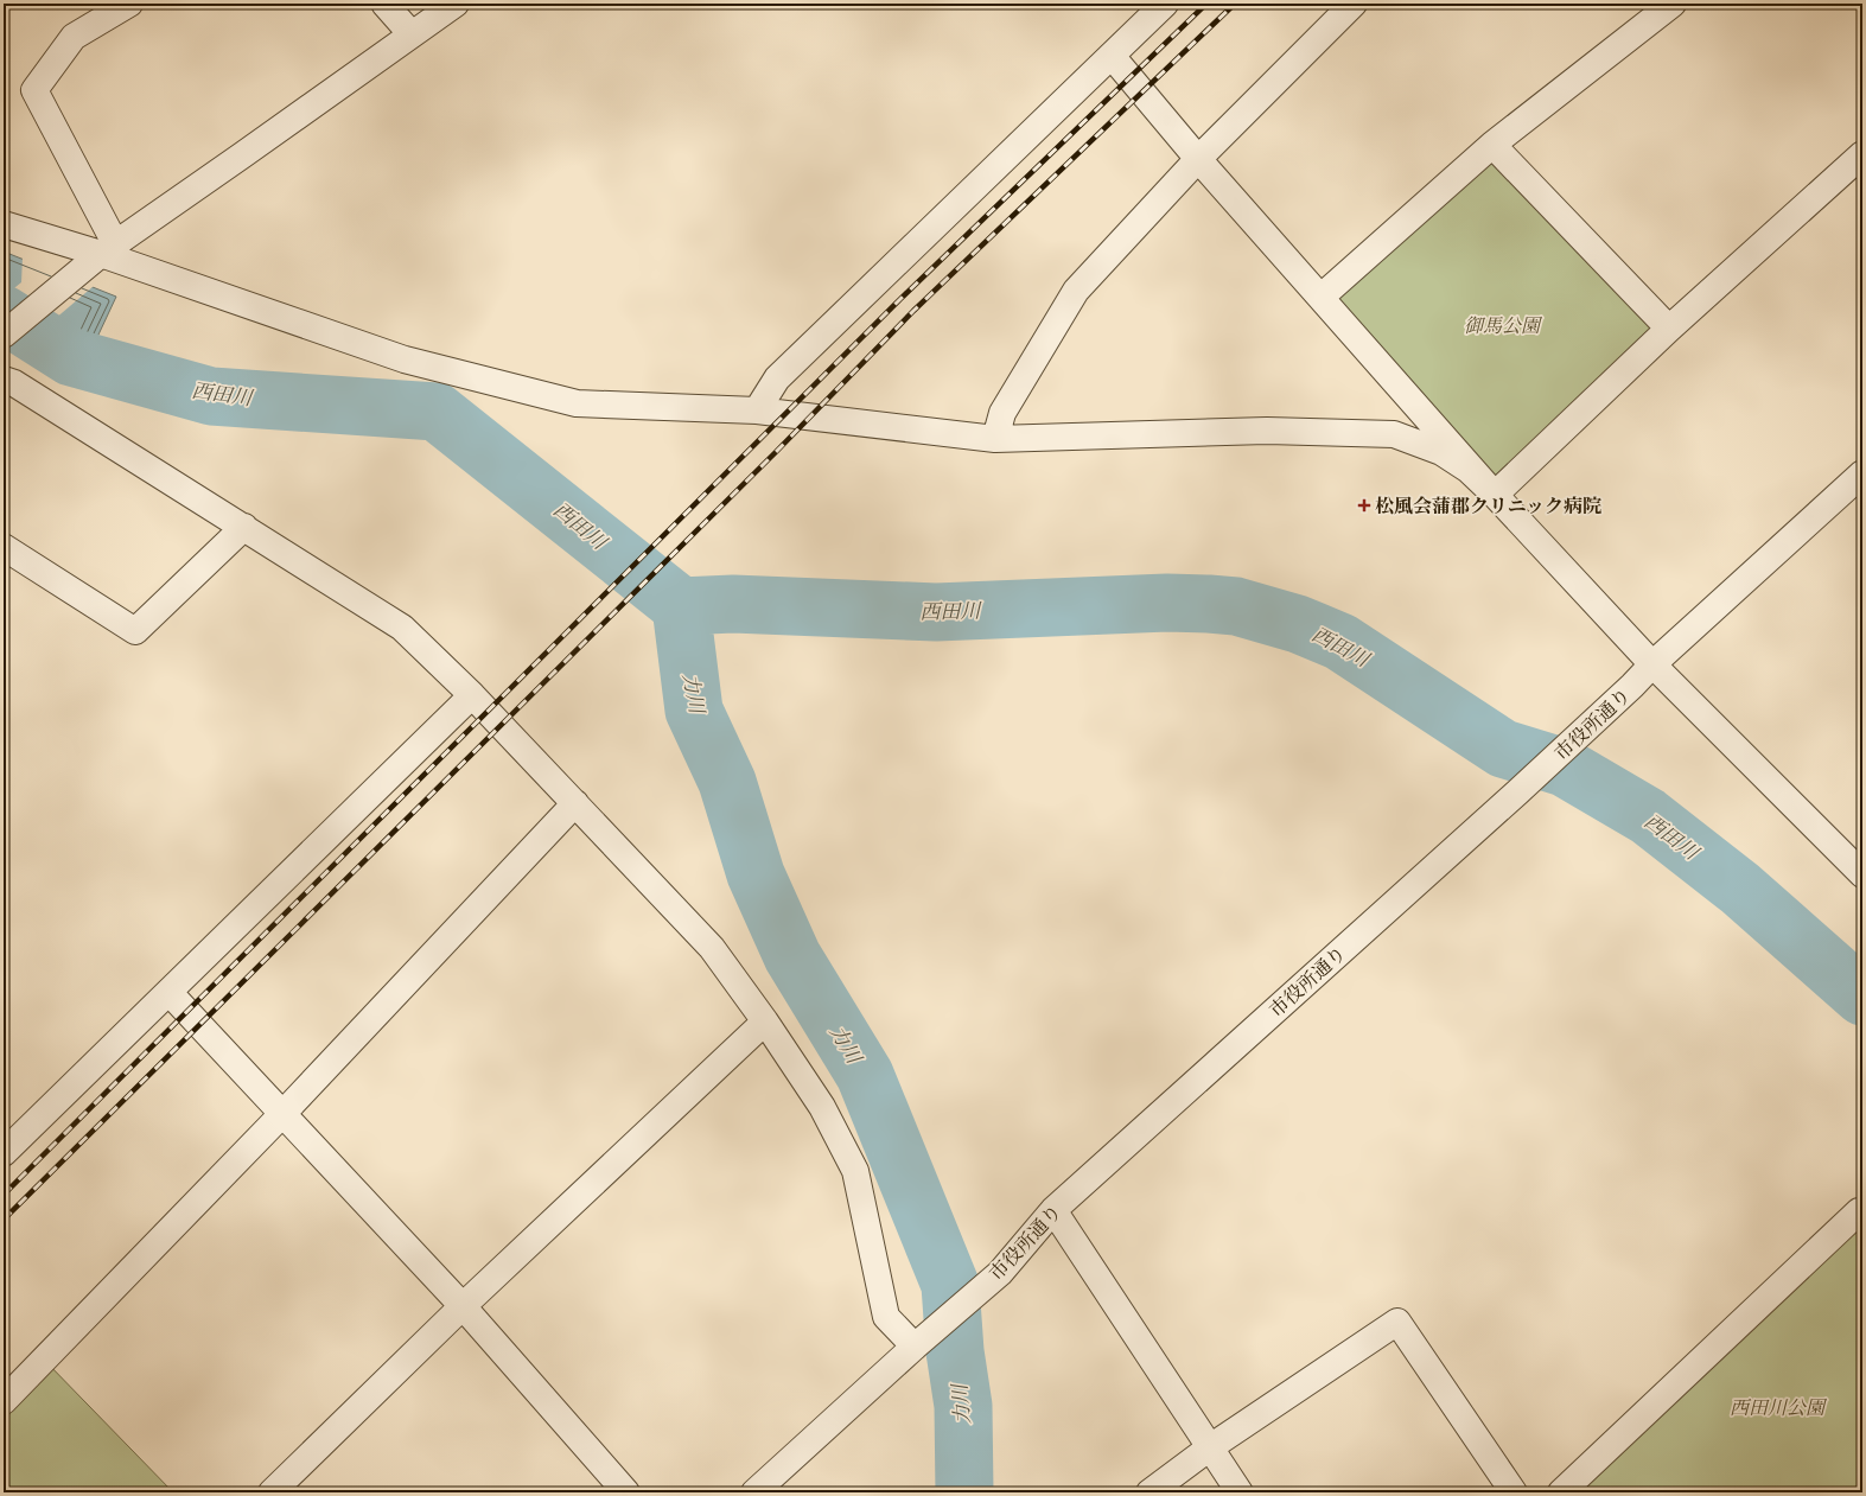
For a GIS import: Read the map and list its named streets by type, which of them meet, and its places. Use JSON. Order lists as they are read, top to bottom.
{
  "streets": {
    "street": ["市役所通り"]
  },
  "water": ["西田川", "力川"],
  "parks": ["御馬公園", "西田川公園"],
  "places": {
    "health": ["松風会蒲郡クリニック病院"]
  }
}
